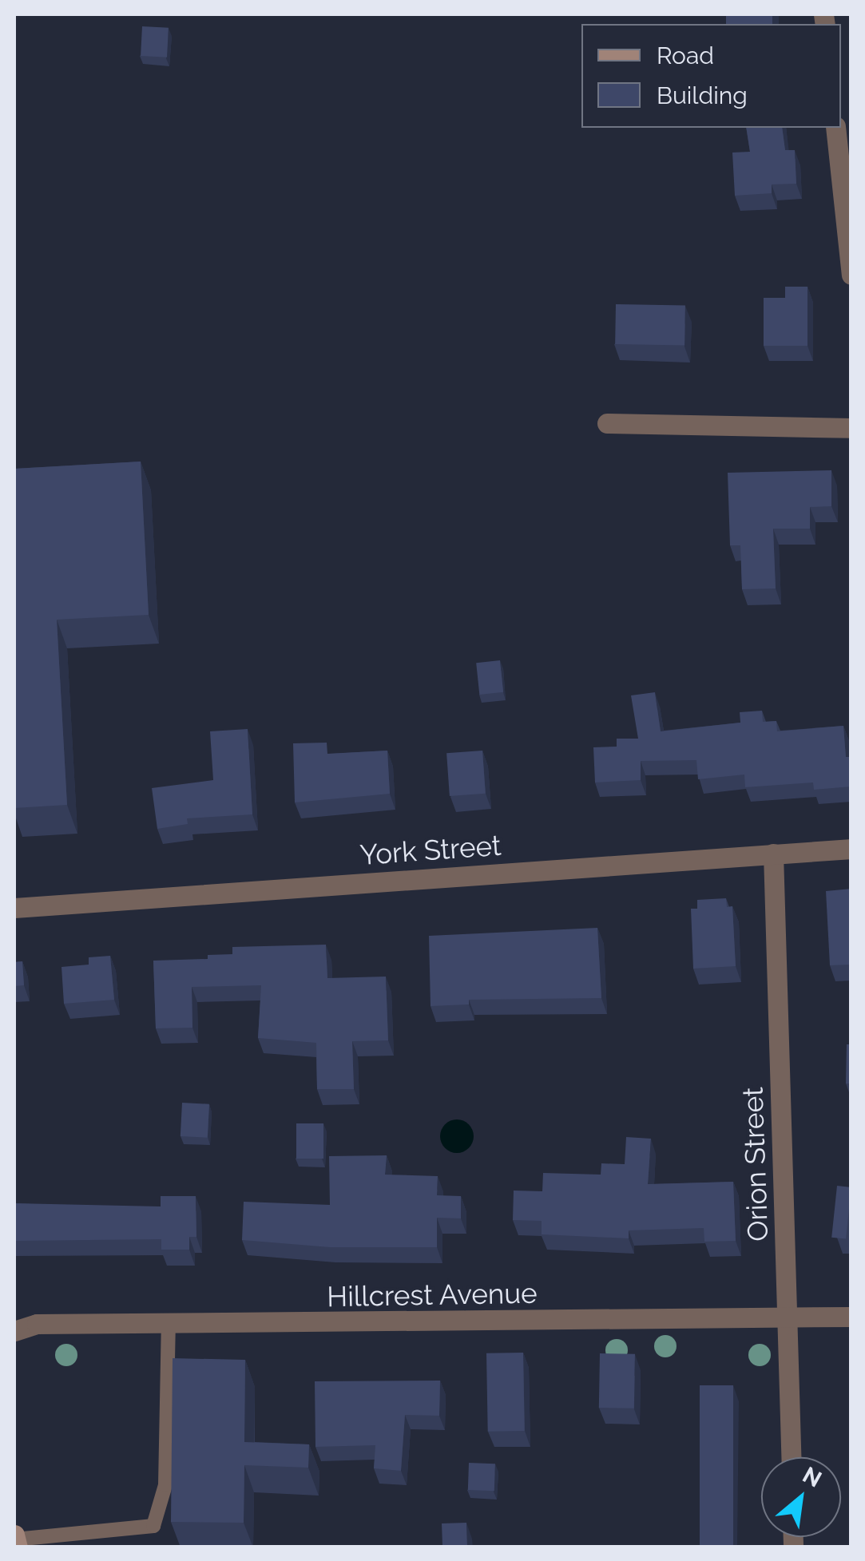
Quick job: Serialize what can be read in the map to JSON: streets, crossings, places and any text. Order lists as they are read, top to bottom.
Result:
{
  "streets": {
    "street": ["York Street", "Orion Street", "Hillcrest Avenue"]
  },
  "crossings": [
    ["York Street", "Orion Street"],
    ["Orion Street", "Hillcrest Avenue"]
  ],
  "legend": ["Road", "Building"],
  "north": "top right"
}
